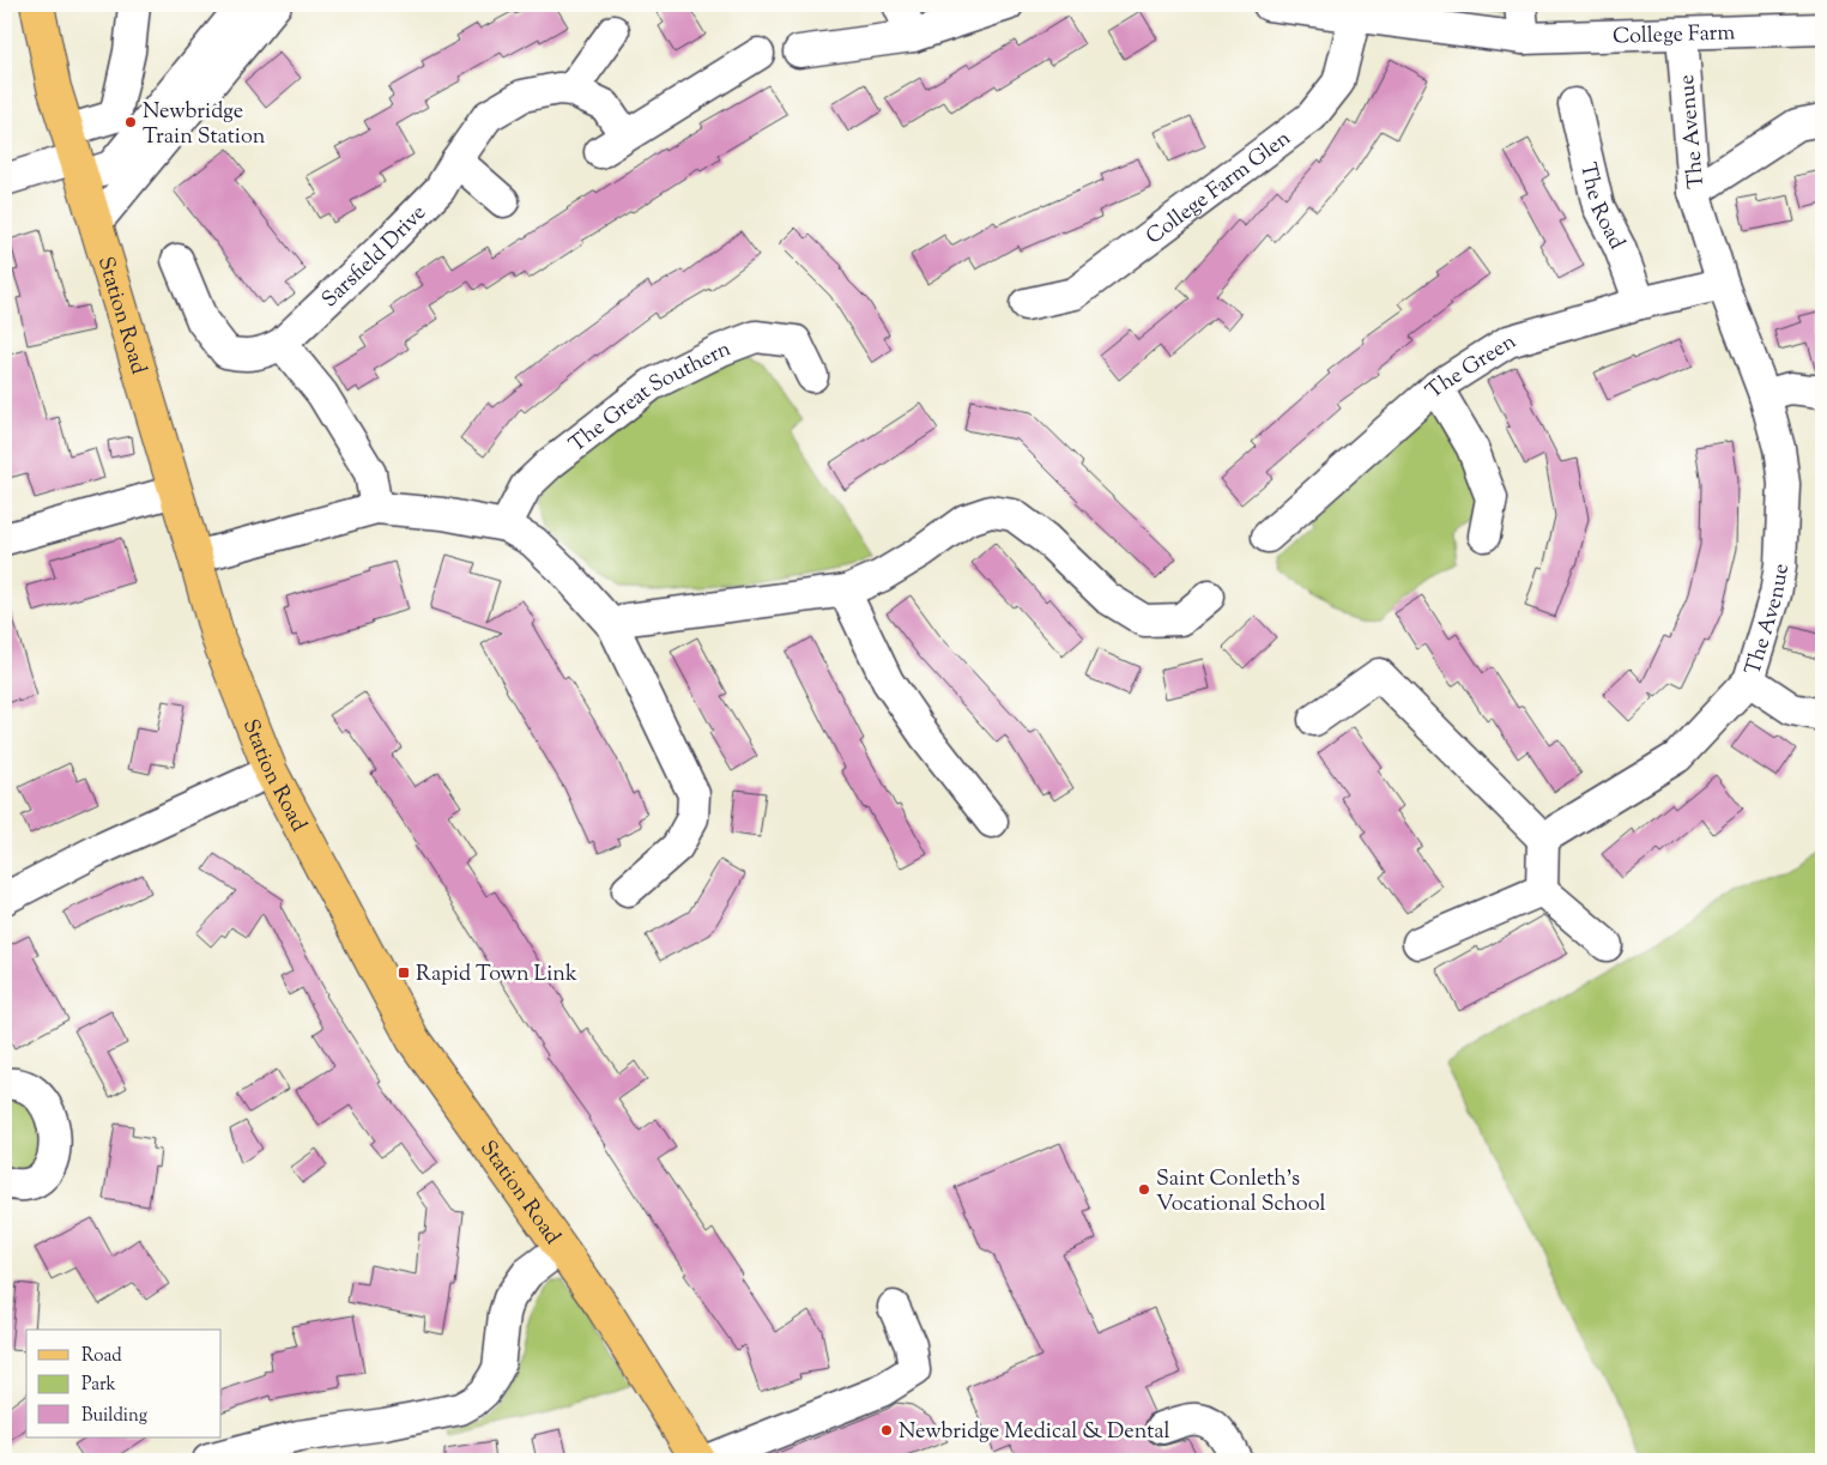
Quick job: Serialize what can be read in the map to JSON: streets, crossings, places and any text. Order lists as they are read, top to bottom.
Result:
{
  "streets": {
    "main road": ["Station Road"],
    "street": [
      "College Farm",
      "The Avenue",
      "College Farm Glen",
      "The Road",
      "Sarsfield Drive",
      "The Green",
      "The Great Southern"
    ]
  },
  "crossings": [
    ["College Farm", "The Avenue"],
    ["College Farm", "College Farm Glen"],
    ["The Avenue", "The Green"],
    ["The Road", "The Green"]
  ],
  "places": {
    "other": ["Newbridge Train Station", "Saint Conleth's Vocational School", "Newbridge Medical & Dental"],
    "transit": ["Rapid Town Link"]
  },
  "legend": ["Road", "Park", "Building"]
}
